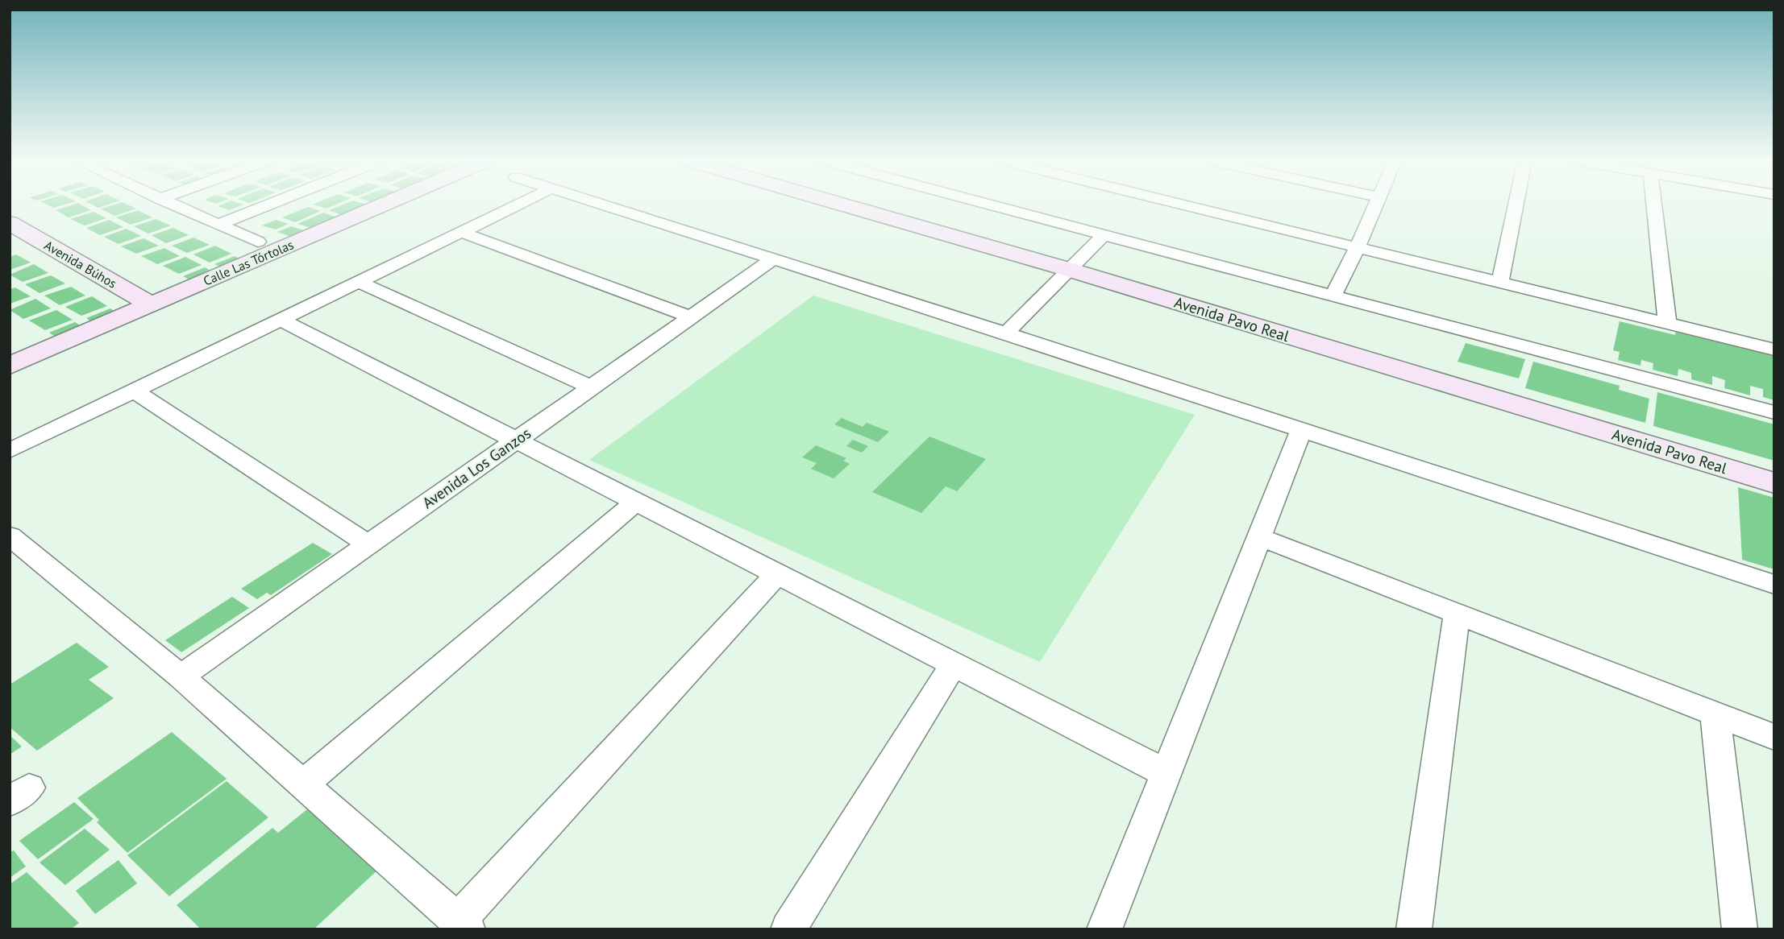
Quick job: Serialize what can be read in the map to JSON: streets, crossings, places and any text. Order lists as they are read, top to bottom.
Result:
{
  "streets": {
    "street": [
      "Calle Las Tórtolas",
      "Avenida Búhos",
      "Avenida Pavo Real",
      "Avenida Los Ganzos"
    ]
  },
  "crossings": [
    ["Calle Las Tórtolas", "Avenida Búhos"]
  ]
}
